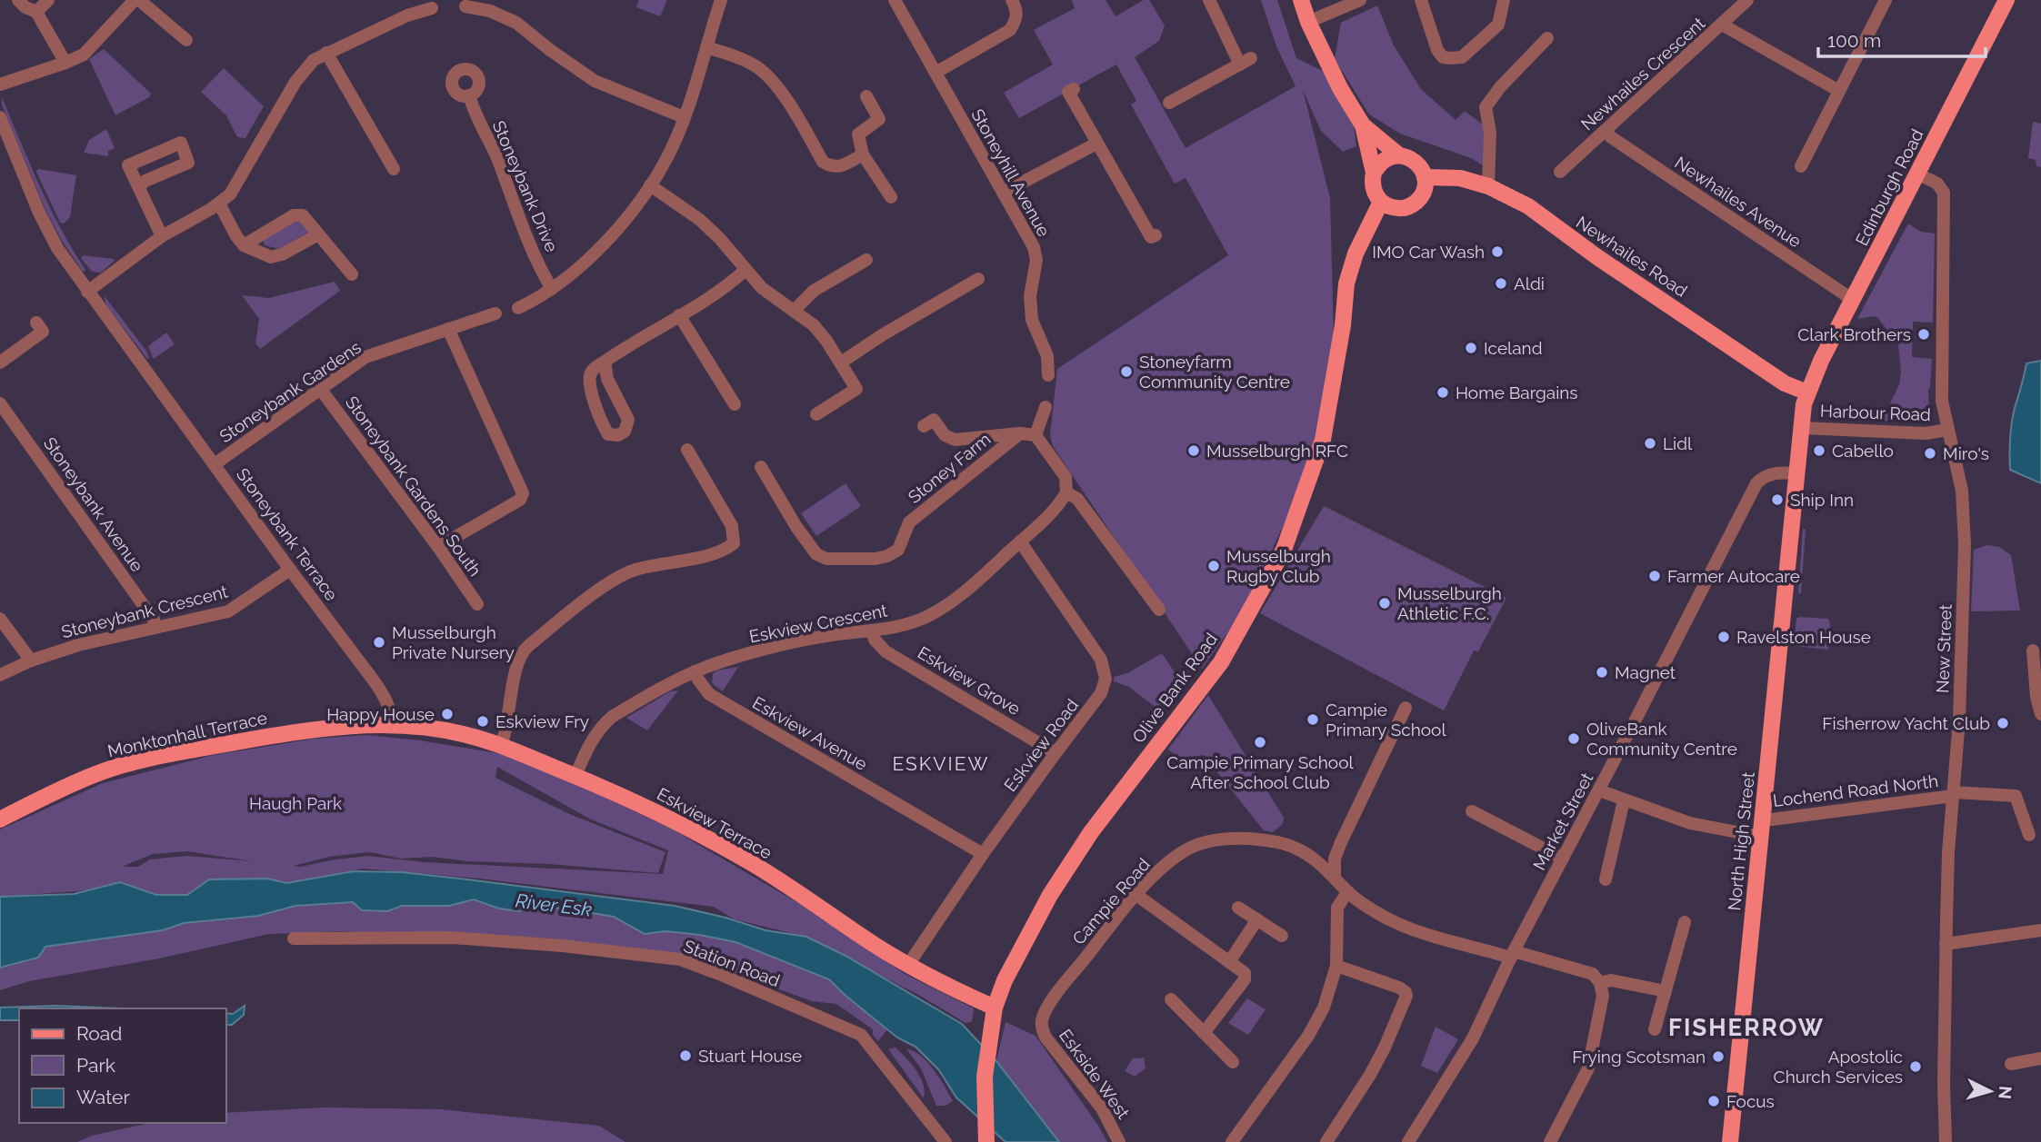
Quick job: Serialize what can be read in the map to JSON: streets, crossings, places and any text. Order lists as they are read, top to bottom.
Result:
{
  "streets": {
    "main road": [
      "Edinburgh Road",
      "Newhailes Road",
      "Olive Bank Road",
      "Monktonhall Terrace",
      "Eskview Terrace",
      "North High Street"
    ],
    "street": [
      "Newhailes Crescent",
      "Stoneyhill Avenue",
      "Stoneybank Drive",
      "Newhailes Avenue",
      "Stoneybank Gardens",
      "Harbour Road",
      "Stoney Farm",
      "Stoneybank Gardens South",
      "Stoneybank Avenue",
      "Stoneybank Terrace",
      "Stoneybank Crescent",
      "Eskview Crescent",
      "New Street",
      "Eskview Grove",
      "Eskview Avenue",
      "Eskview Road",
      "Lochend Road North",
      "Market Street",
      "Campie Road",
      "Station Road",
      "Eskside West"
    ]
  },
  "crossings": [
    ["Newhailes Crescent", "Newhailes Avenue"],
    ["Edinburgh Road", "Newhailes Avenue"],
    ["Edinburgh Road", "Newhailes Road"],
    ["Edinburgh Road", "New Street"],
    ["Edinburgh Road", "North High Street"],
    ["Newhailes Road", "Olive Bank Road"],
    ["Newhailes Road", "North High Street"],
    ["Stoneybank Gardens", "Stoneybank Gardens South"],
    ["Stoneybank Gardens", "Stoneybank Terrace"],
    ["Harbour Road", "New Street"],
    ["Harbour Road", "North High Street"],
    ["Stoneybank Avenue", "Stoneybank Crescent"],
    ["Stoneybank Terrace", "Stoneybank Crescent"],
    ["Stoneybank Terrace", "Monktonhall Terrace"],
    ["Stoneybank Terrace", "Eskview Terrace"],
    ["Eskview Crescent", "Eskview Grove"],
    ["Eskview Crescent", "Eskview Avenue"],
    ["Eskview Crescent", "Eskview Road"],
    ["Eskview Crescent", "Eskview Terrace"],
    ["New Street", "Lochend Road North"],
    ["Eskview Grove", "Eskview Road"],
    ["Olive Bank Road", "Eskview Terrace"],
    ["Eskview Avenue", "Eskview Road"],
    ["Monktonhall Terrace", "Eskview Terrace"],
    ["Eskview Road", "Eskview Terrace"],
    ["Lochend Road North", "North High Street"],
    ["Market Street", "North High Street"],
    ["Market Street", "Campie Road"],
    ["Campie Road", "Eskside West"]
  ],
  "districts": ["ESKVIEW", "FISHERROW"],
  "water": ["River Esk"],
  "parks": ["Haugh Park"],
  "places": [
    "IMO Car Wash",
    "Aldi",
    "Clark Brothers",
    "Iceland",
    "Stoneyfarm Community Centre",
    "Home Bargains",
    "Lidl",
    "Musselburgh RFC",
    "Cabello",
    "Miro's",
    "Ship Inn",
    "Musselburgh Rugby Club",
    "Farmer Autocare",
    "Musselburgh Athletic F.C.",
    "Ravelston House",
    "Musselburgh Private Nursery",
    "Magnet",
    "Happy House",
    "Campie Primary School",
    "Eskview Fry",
    "Fisherrow Yacht Club",
    "OliveBank Community Centre",
    "Campie Primary School After School Club",
    "Stuart House",
    "Frying Scotsman",
    "Apostolic Church Services",
    "Focus"
  ],
  "legend": ["Road", "Park", "Water"],
  "scale_bar": "100 m",
  "north": "right"
}
